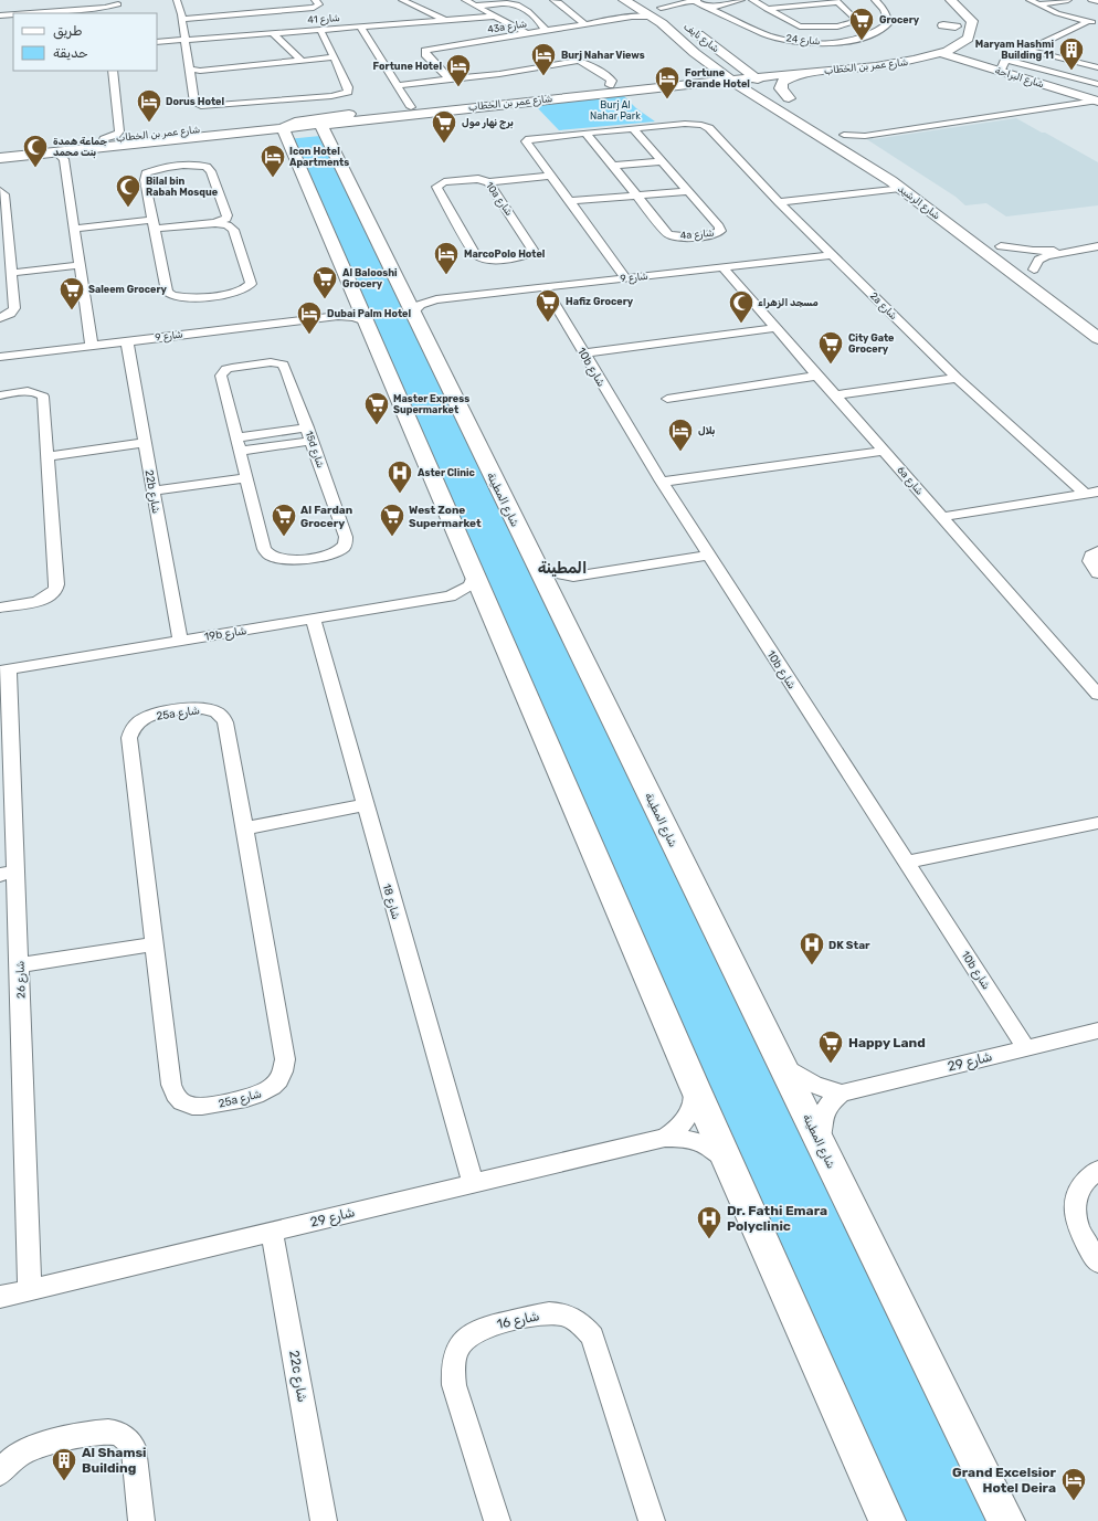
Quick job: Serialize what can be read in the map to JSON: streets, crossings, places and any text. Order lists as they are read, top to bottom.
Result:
{
  "streets": {
    "main road": [
      "شارع نايف",
      "شارع عمر بن الخطاب",
      "شارع البراحة",
      "شارع الرشيد",
      "شارع المطينة"
    ],
    "street": [
      "شارع 41",
      "43a شارع",
      "شارع 24",
      "10a شارع",
      "4a شارع",
      "شارع 9",
      "2a شارع",
      "10b شارع",
      "15d شارع",
      "6a شارع",
      "22b شارع",
      "19b شارع",
      "25a شارع",
      "شارع 18",
      "شارع 26",
      "شارع 29",
      "شارع 16",
      "22c شارع"
    ]
  },
  "crossings": [
    ["43a شارع", "شارع نايف"],
    ["43a شارع", "شارع 24"],
    ["شارع نايف", "شارع عمر بن الخطاب"],
    ["شارع نايف", "شارع الرشيد"],
    ["شارع عمر بن الخطاب", "شارع البراحة"],
    ["شارع عمر بن الخطاب", "شارع الرشيد"],
    ["شارع عمر بن الخطاب", "شارع المطينة"],
    ["4a شارع", "2a شارع"],
    ["شارع 9", "2a شارع"],
    ["شارع 9", "10b شارع"],
    ["شارع 9", "6a شارع"],
    ["شارع 9", "22b شارع"],
    ["شارع 9", "شارع المطينة"],
    ["10b شارع", "شارع 29"],
    ["22b شارع", "19b شارع"],
    ["شارع المطينة", "شارع 29"],
    ["19b شارع", "شارع 18"],
    ["19b شارع", "شارع 26"],
    ["شارع 18", "شارع 29"],
    ["شارع 26", "شارع 29"],
    ["شارع 29", "22c شارع"]
  ],
  "districts": ["المطينة"],
  "parks": ["Burj Al Nahar Park"],
  "places": {
    "supermarket": [
      "Grocery",
      "برج نهار مول",
      "Al Balooshi Grocery",
      "Saleem Grocery",
      "Hafiz Grocery",
      "City Gate Grocery",
      "Master Express Supermarket",
      "Al Fardan Grocery",
      "West Zone Supermarket",
      "Happy Land"
    ],
    "building": ["Maryam Hashmi Building 11", "Al Shamsi Building"],
    "hotel": [
      "Burj Nahar Views",
      "Fortune Hotel",
      "Fortune Grande Hotel",
      "Dorus Hotel",
      "Icon Hotel Apartments",
      "MarcoPolo Hotel",
      "Dubai Palm Hotel",
      "بلال",
      "Grand Excelsior Hotel Deira"
    ],
    "mosque": ["جماعة همدة بنت محمد", "Bilal bin Rabah Mosque", "مسجد الزهراء"],
    "hospital": ["Aster Clinic", "DK Star", "Dr. Fathi Emara Polyclinic"]
  },
  "legend": ["طريق", "حديقة"]
}
